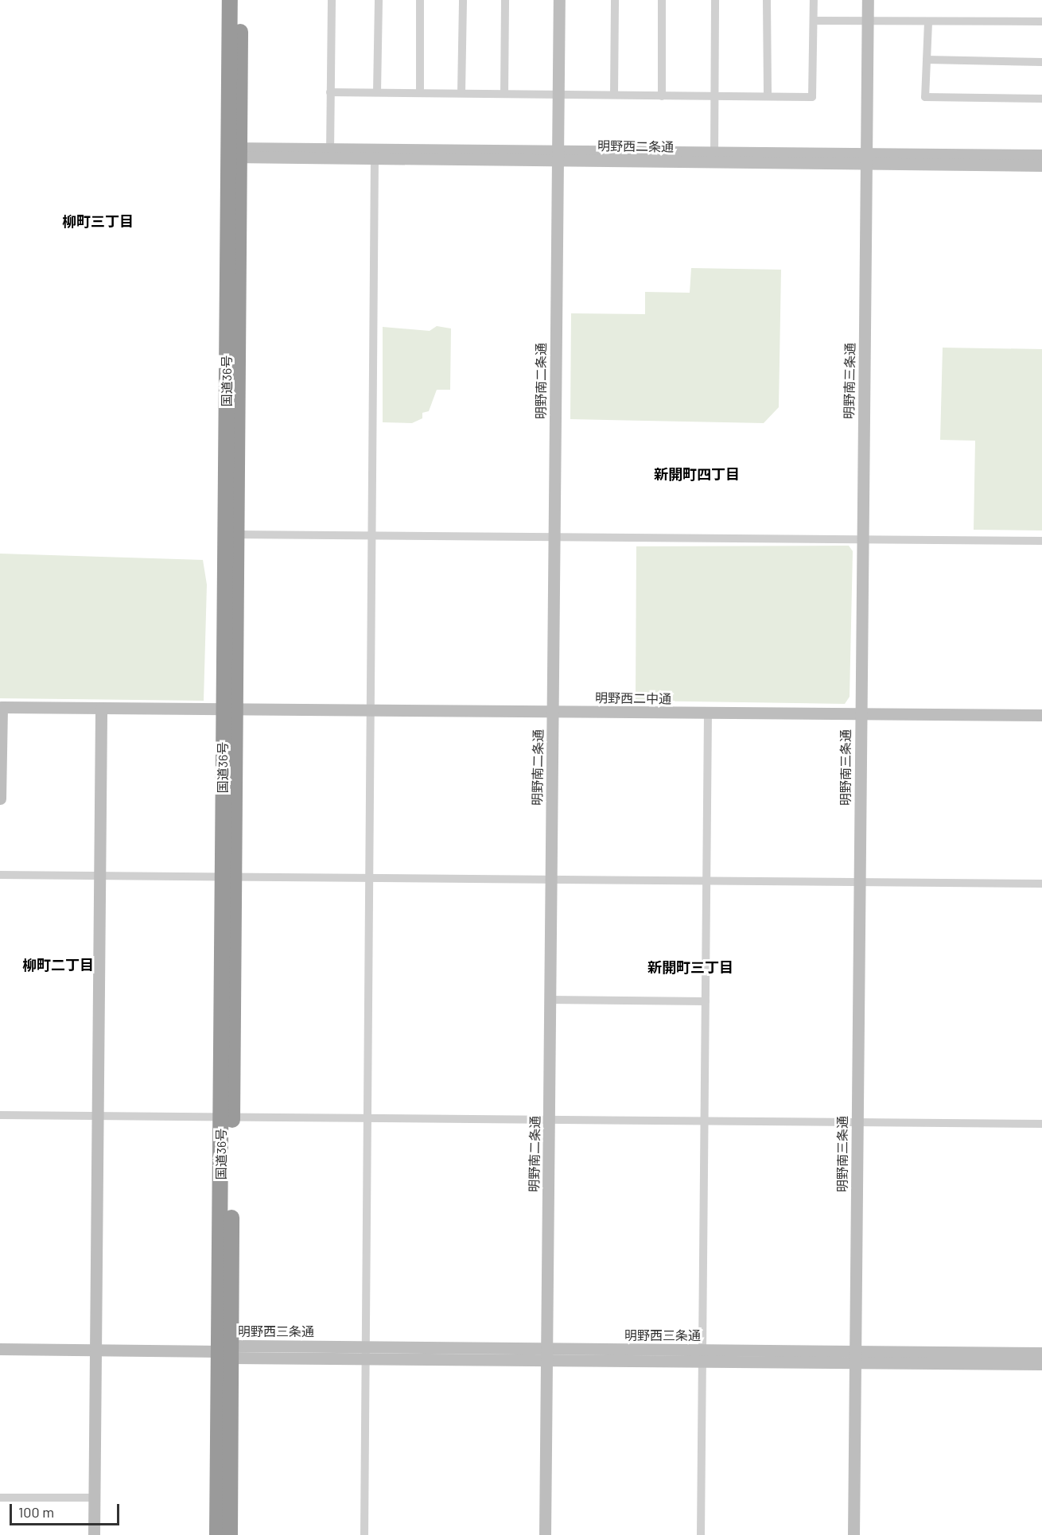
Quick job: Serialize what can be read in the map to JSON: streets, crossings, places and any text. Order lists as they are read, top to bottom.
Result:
{
  "streets": {
    "highway": ["国道36号"],
    "street": [
      "明野西二条通",
      "明野南二条通",
      "明野南三条通",
      "明野西二中通",
      "明野西三条通"
    ]
  },
  "crossings": [
    ["明野西二条通", "国道36号"],
    ["明野西二条通", "明野南二条通"],
    ["明野西二条通", "明野南三条通"],
    ["国道36号", "明野西二中通"],
    ["国道36号", "明野西三条通"],
    ["明野南二条通", "明野西二中通"],
    ["明野南二条通", "明野西三条通"],
    ["明野南三条通", "明野西二中通"],
    ["明野南三条通", "明野西三条通"]
  ],
  "districts": [
    "柳町三丁目",
    "新開町四丁目",
    "柳町二丁目",
    "新開町三丁目"
  ],
  "scale_bar": "100 m"
}
